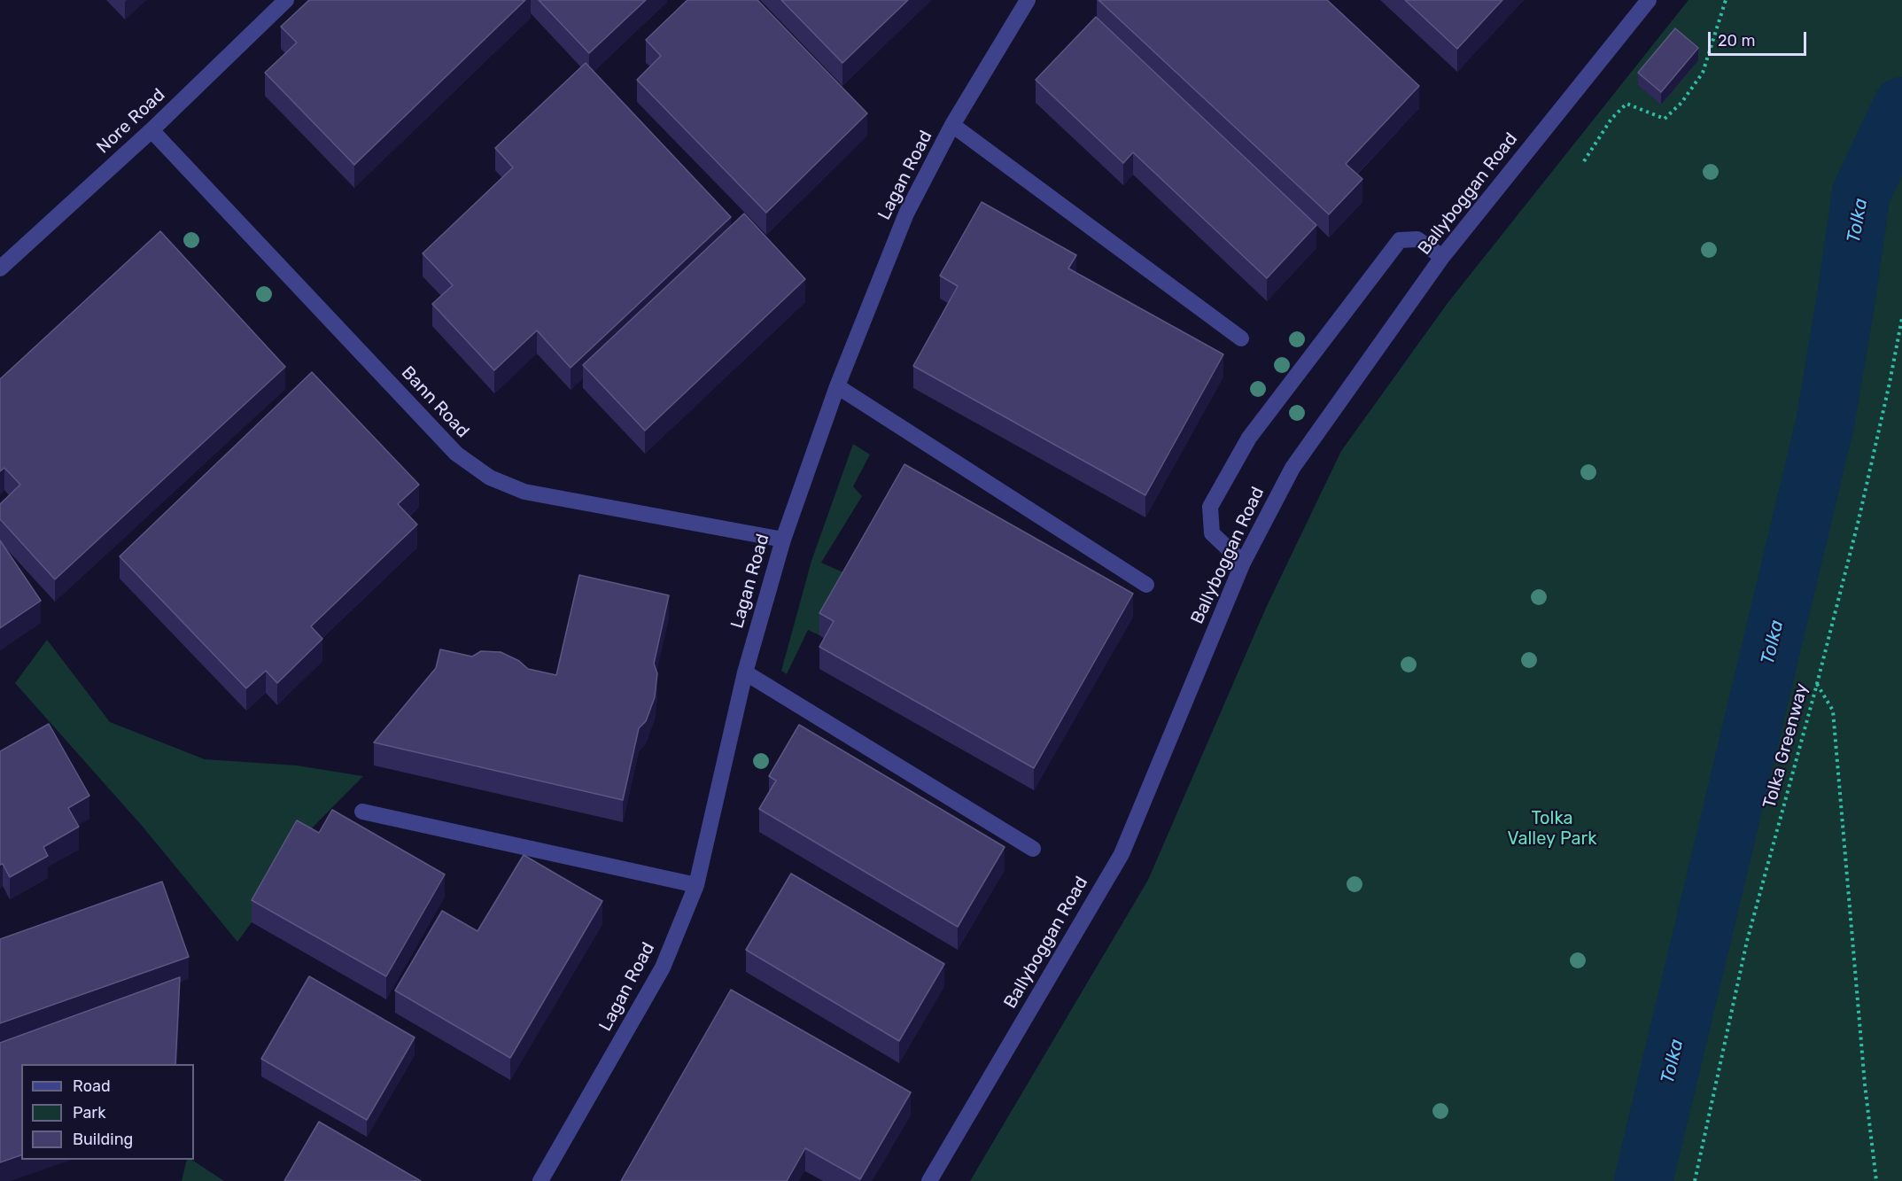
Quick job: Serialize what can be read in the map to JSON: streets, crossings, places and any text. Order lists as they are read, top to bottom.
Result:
{
  "streets": {
    "street": [
      "Nore Road",
      "Lagan Road",
      "Ballyboggan Road",
      "Bann Road"
    ],
    "path": ["Tolka Greenway"]
  },
  "crossings": [
    ["Nore Road", "Bann Road"],
    ["Lagan Road", "Bann Road"]
  ],
  "water": ["Tolka"],
  "parks": ["Tolka Valley Park"],
  "legend": ["Road", "Park", "Building"],
  "scale_bar": "20 m"
}
